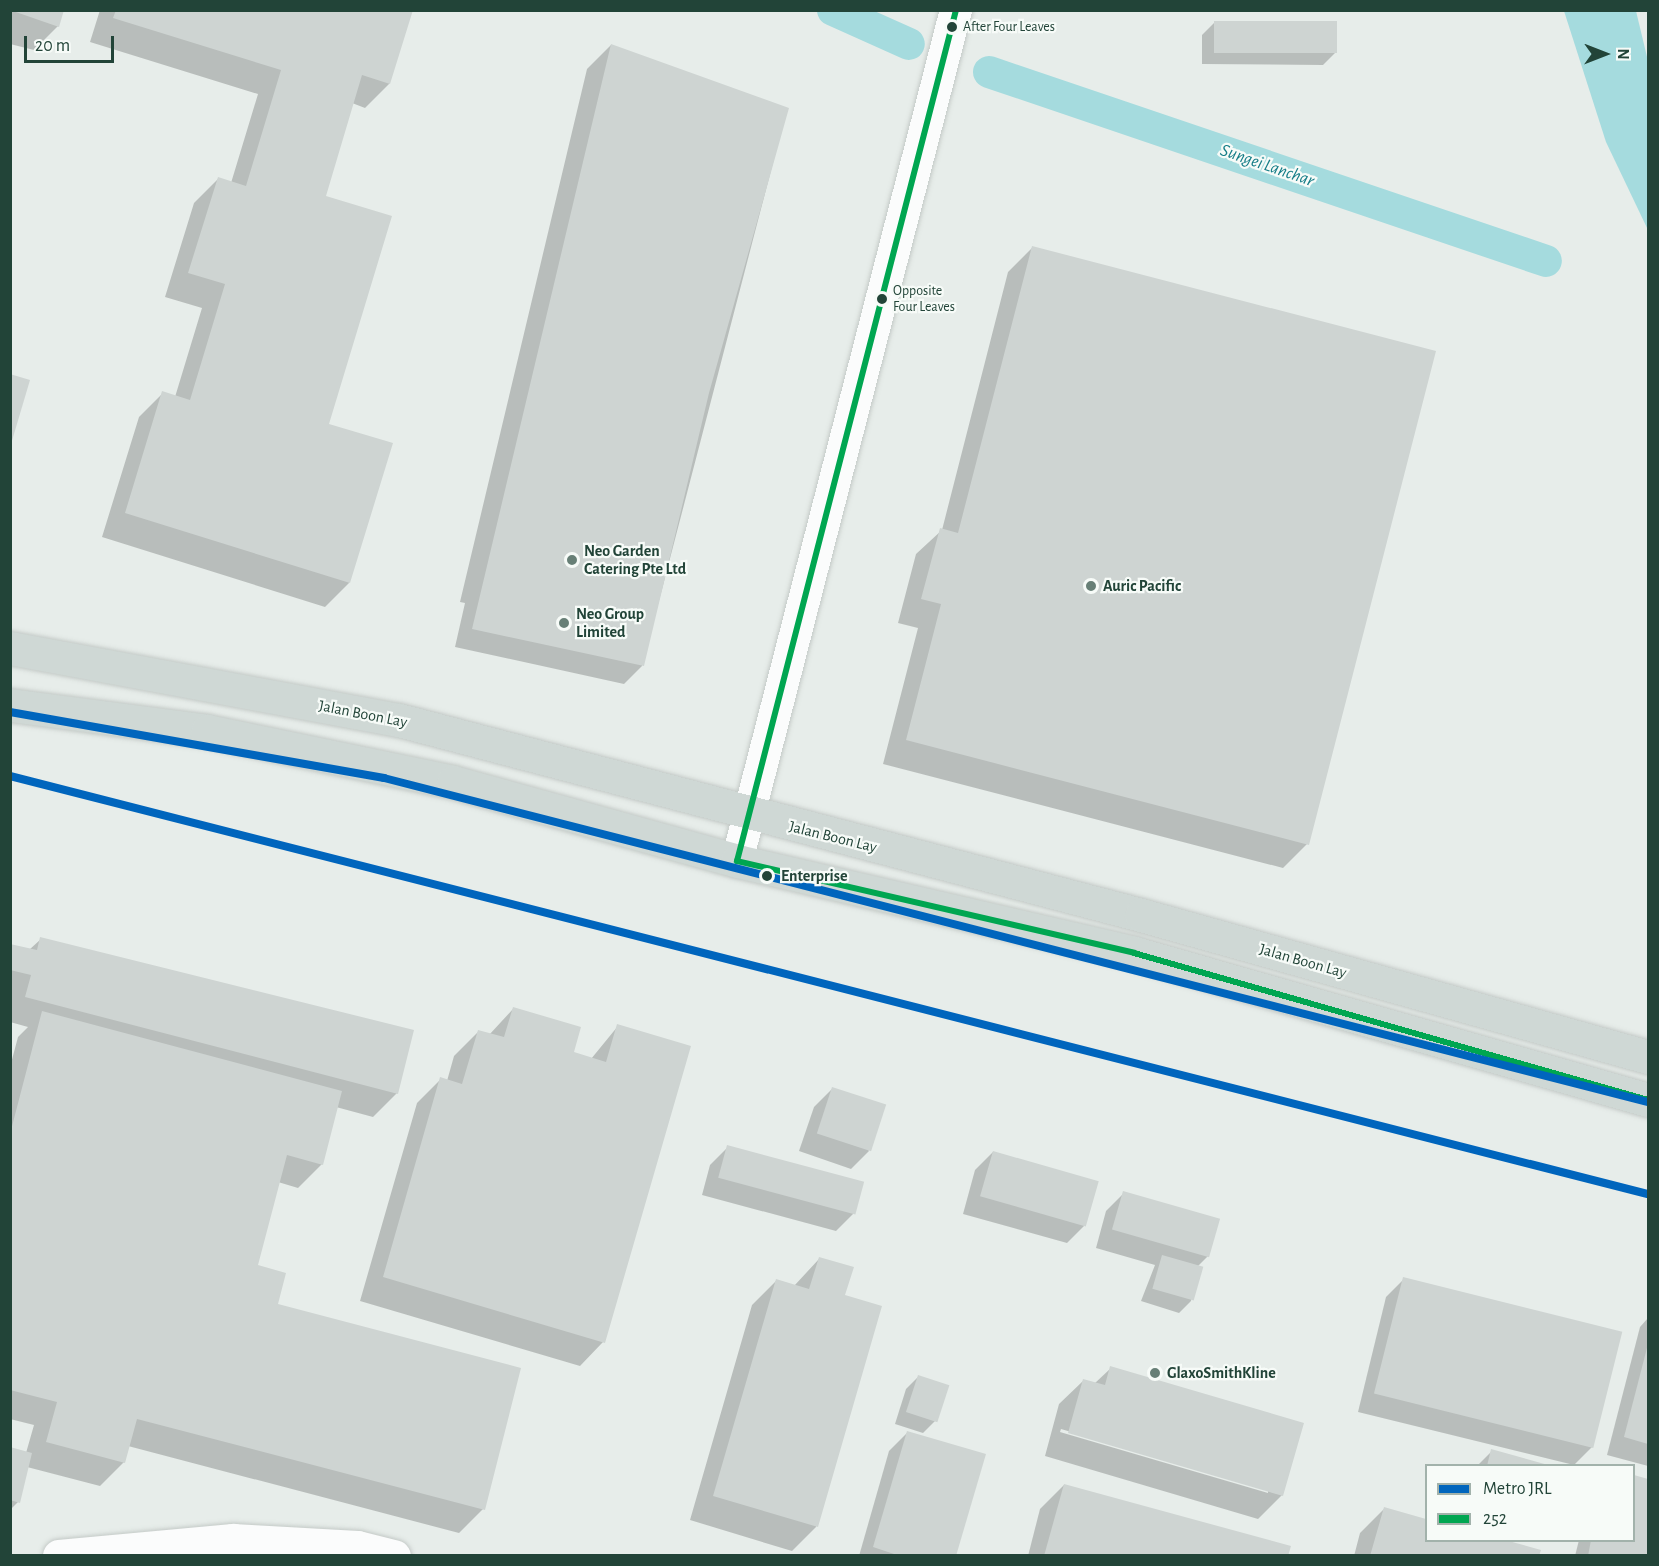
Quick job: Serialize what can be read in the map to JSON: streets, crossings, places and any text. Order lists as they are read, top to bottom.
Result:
{
  "streets": {
    "main road": ["Jalan Boon Lay"]
  },
  "water": ["Sungei Lanchar"],
  "places": [
    "After Four Leaves",
    "Opposite Four Leaves",
    "Neo Garden Catering Pte Ltd",
    "Auric Pacific",
    "Neo Group Limited",
    "Enterprise",
    "GlaxoSmithKline"
  ],
  "lines": ["transit line 252", "metro line JRL"],
  "legend": ["Metro JRL", "252"],
  "scale_bar": "20 m",
  "north": "right"
}
